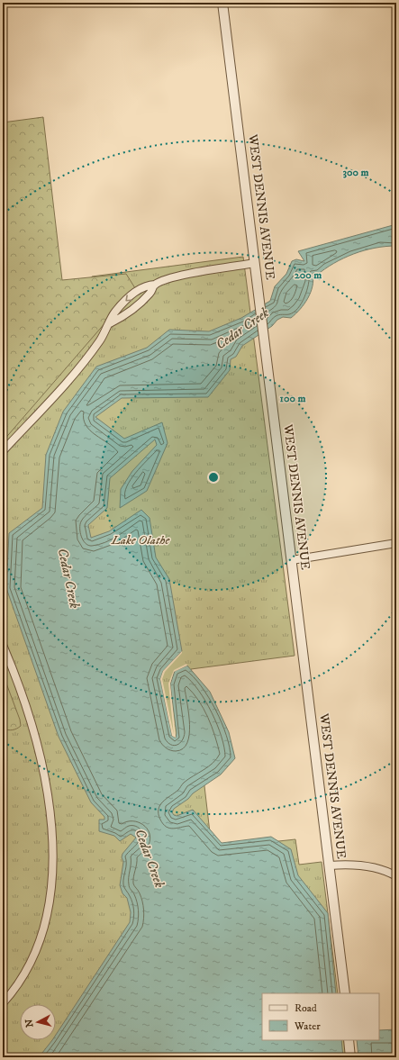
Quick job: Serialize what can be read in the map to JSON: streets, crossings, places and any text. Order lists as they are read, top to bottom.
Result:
{
  "streets": {
    "street": ["WEST DENNIS AVENUE"]
  },
  "water": ["Cedar Creek"],
  "parks": ["Lake Olathe"],
  "legend": ["Road", "Water"],
  "north": "left",
  "rings": ["300 m", "200 m", "100 m"]
}
